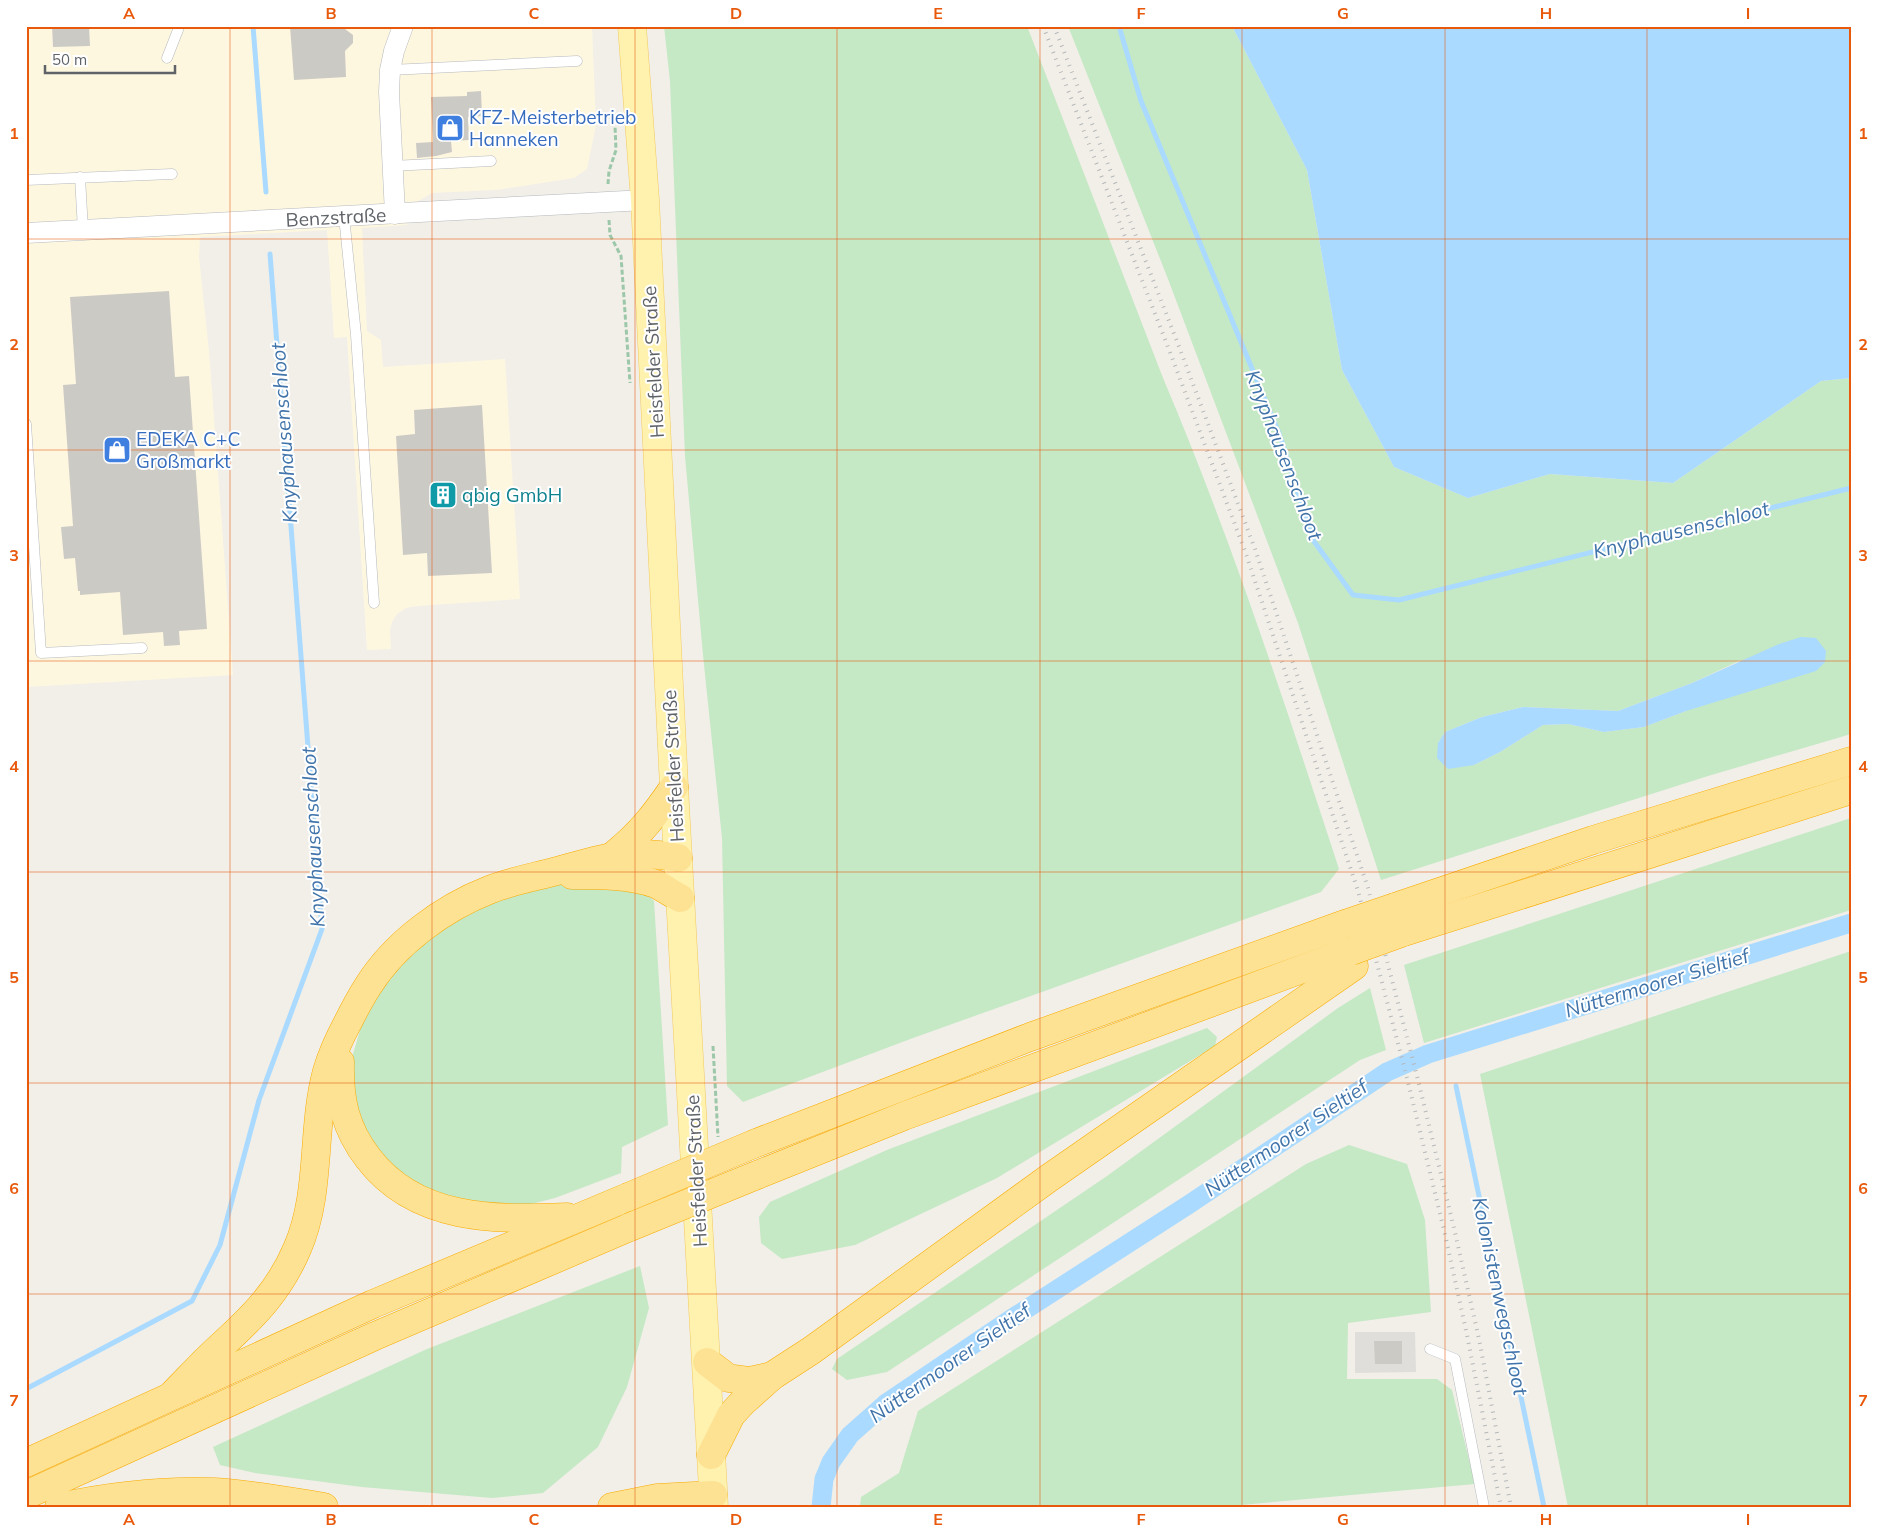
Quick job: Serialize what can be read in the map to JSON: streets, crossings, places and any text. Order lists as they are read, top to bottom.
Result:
{
  "streets": {
    "main road": ["Heisfelder Straße"],
    "street": ["Benzstraße"]
  },
  "crossings": [
    ["Benzstraße", "Heisfelder Straße"]
  ],
  "water": ["Knyphausenschloot", "Nüttermoorer Sieltief", "Kolonistenwegschloot"],
  "places": {
    "shop": ["KFZ-Meisterbetrieb Hanneken", "EDEKA C+C Großmarkt"],
    "building": ["qbig GmbH"]
  },
  "scale_bar": "50 m",
  "grid": {
    "columns": [
      "A",
      "B",
      "C",
      "D",
      "E",
      "F",
      "G",
      "H",
      "I"
    ],
    "rows": [
      "1",
      "2",
      "3",
      "4",
      "5",
      "6",
      "7"
    ]
  }
}
